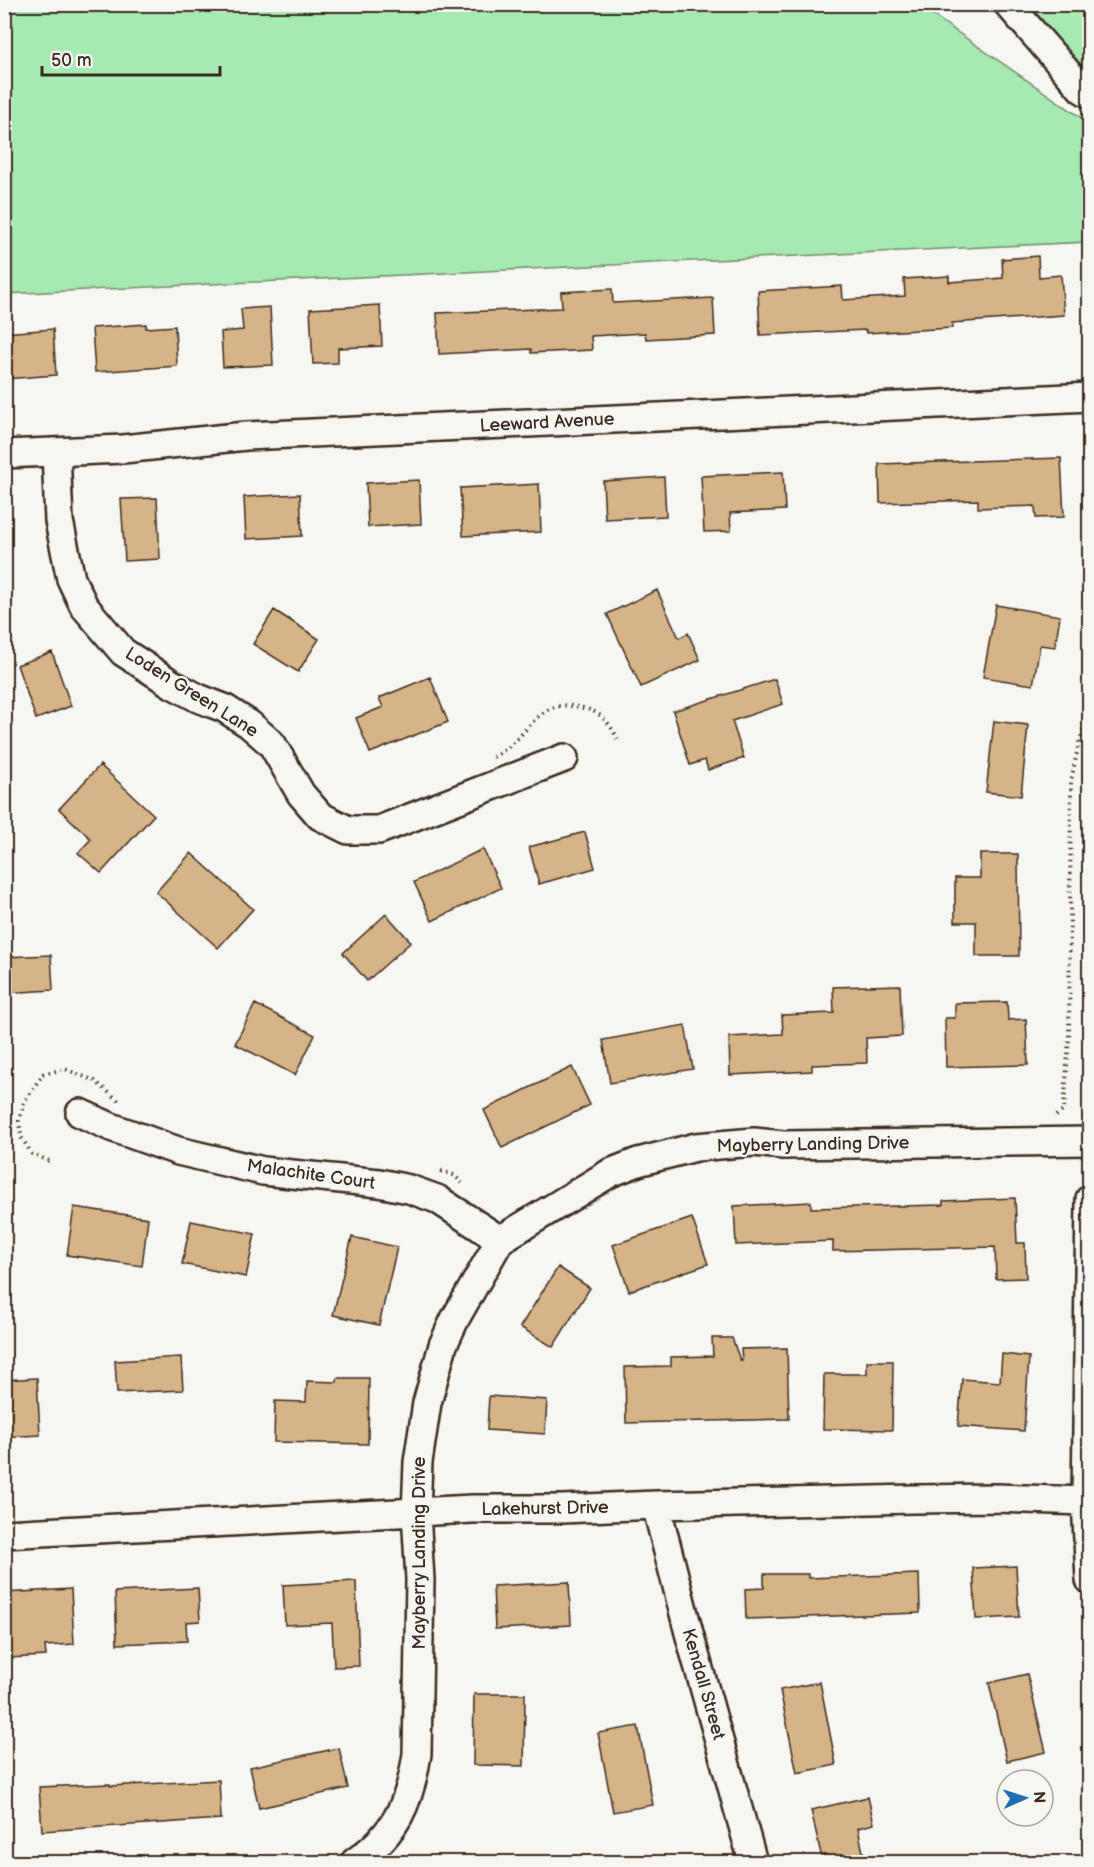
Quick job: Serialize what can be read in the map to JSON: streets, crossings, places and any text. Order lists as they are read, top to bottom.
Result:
{
  "streets": {
    "street": [
      "Leeward Avenue",
      "Loden Green Lane",
      "Mayberry Landing Drive",
      "Malachite Court",
      "Lakehurst Drive",
      "Kendall Street"
    ]
  },
  "crossings": [
    ["Leeward Avenue", "Loden Green Lane"],
    ["Mayberry Landing Drive", "Malachite Court"],
    ["Mayberry Landing Drive", "Lakehurst Drive"],
    ["Lakehurst Drive", "Kendall Street"]
  ],
  "scale_bar": "50 m",
  "north": "right"
}
